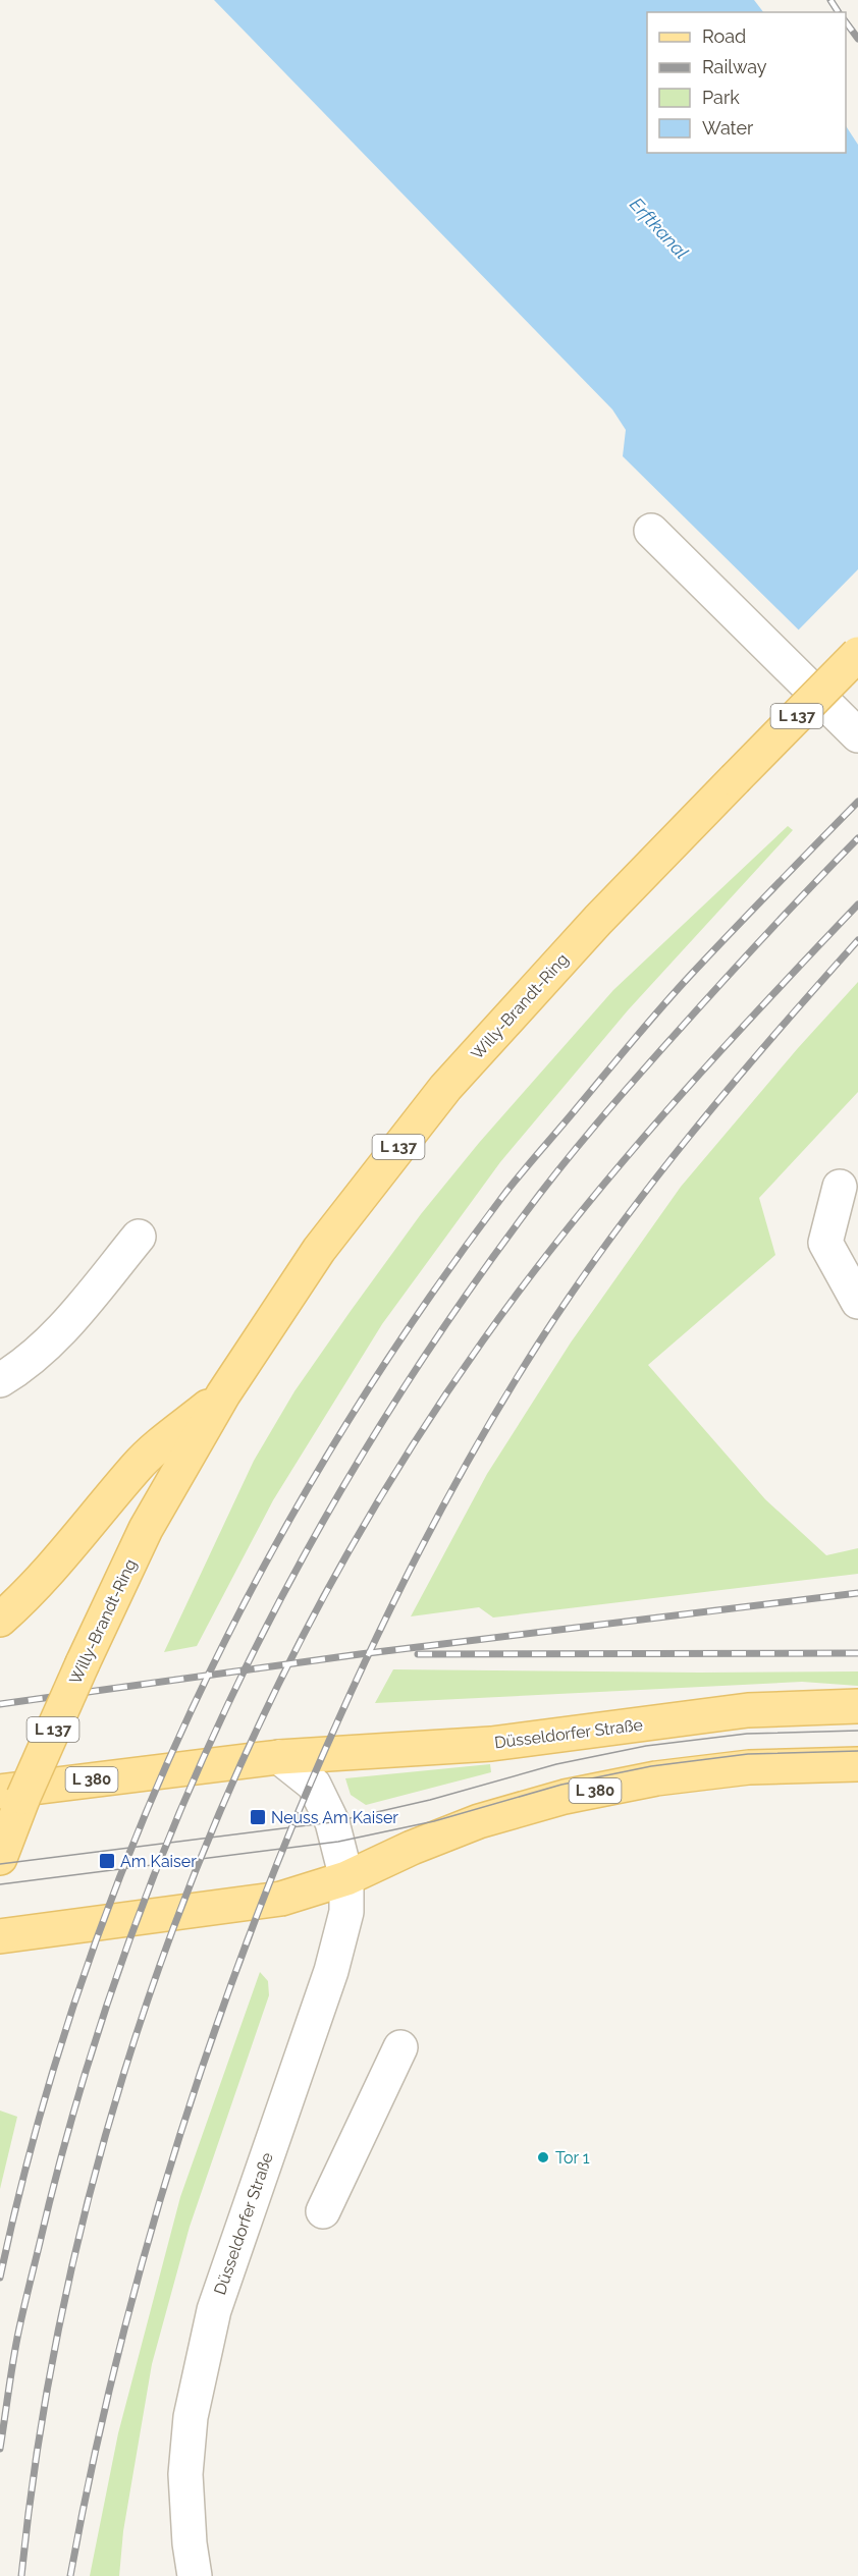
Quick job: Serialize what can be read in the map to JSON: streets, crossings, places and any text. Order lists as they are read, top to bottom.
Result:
{
  "streets": {
    "main road": [
      "L 137",
      "Willy-Brandt-Ring",
      "Düsseldorfer Straße",
      "L 380"
    ]
  },
  "crossings": [
    ["Düsseldorfer Straße", "L 380"]
  ],
  "water": ["Erftkanal"],
  "places": {
    "transit": ["Neuss Am Kaiser", "Am Kaiser"],
    "other": ["Tor 1"]
  },
  "legend": [
    "Road",
    "Railway",
    "Park",
    "Water"
  ]
}
